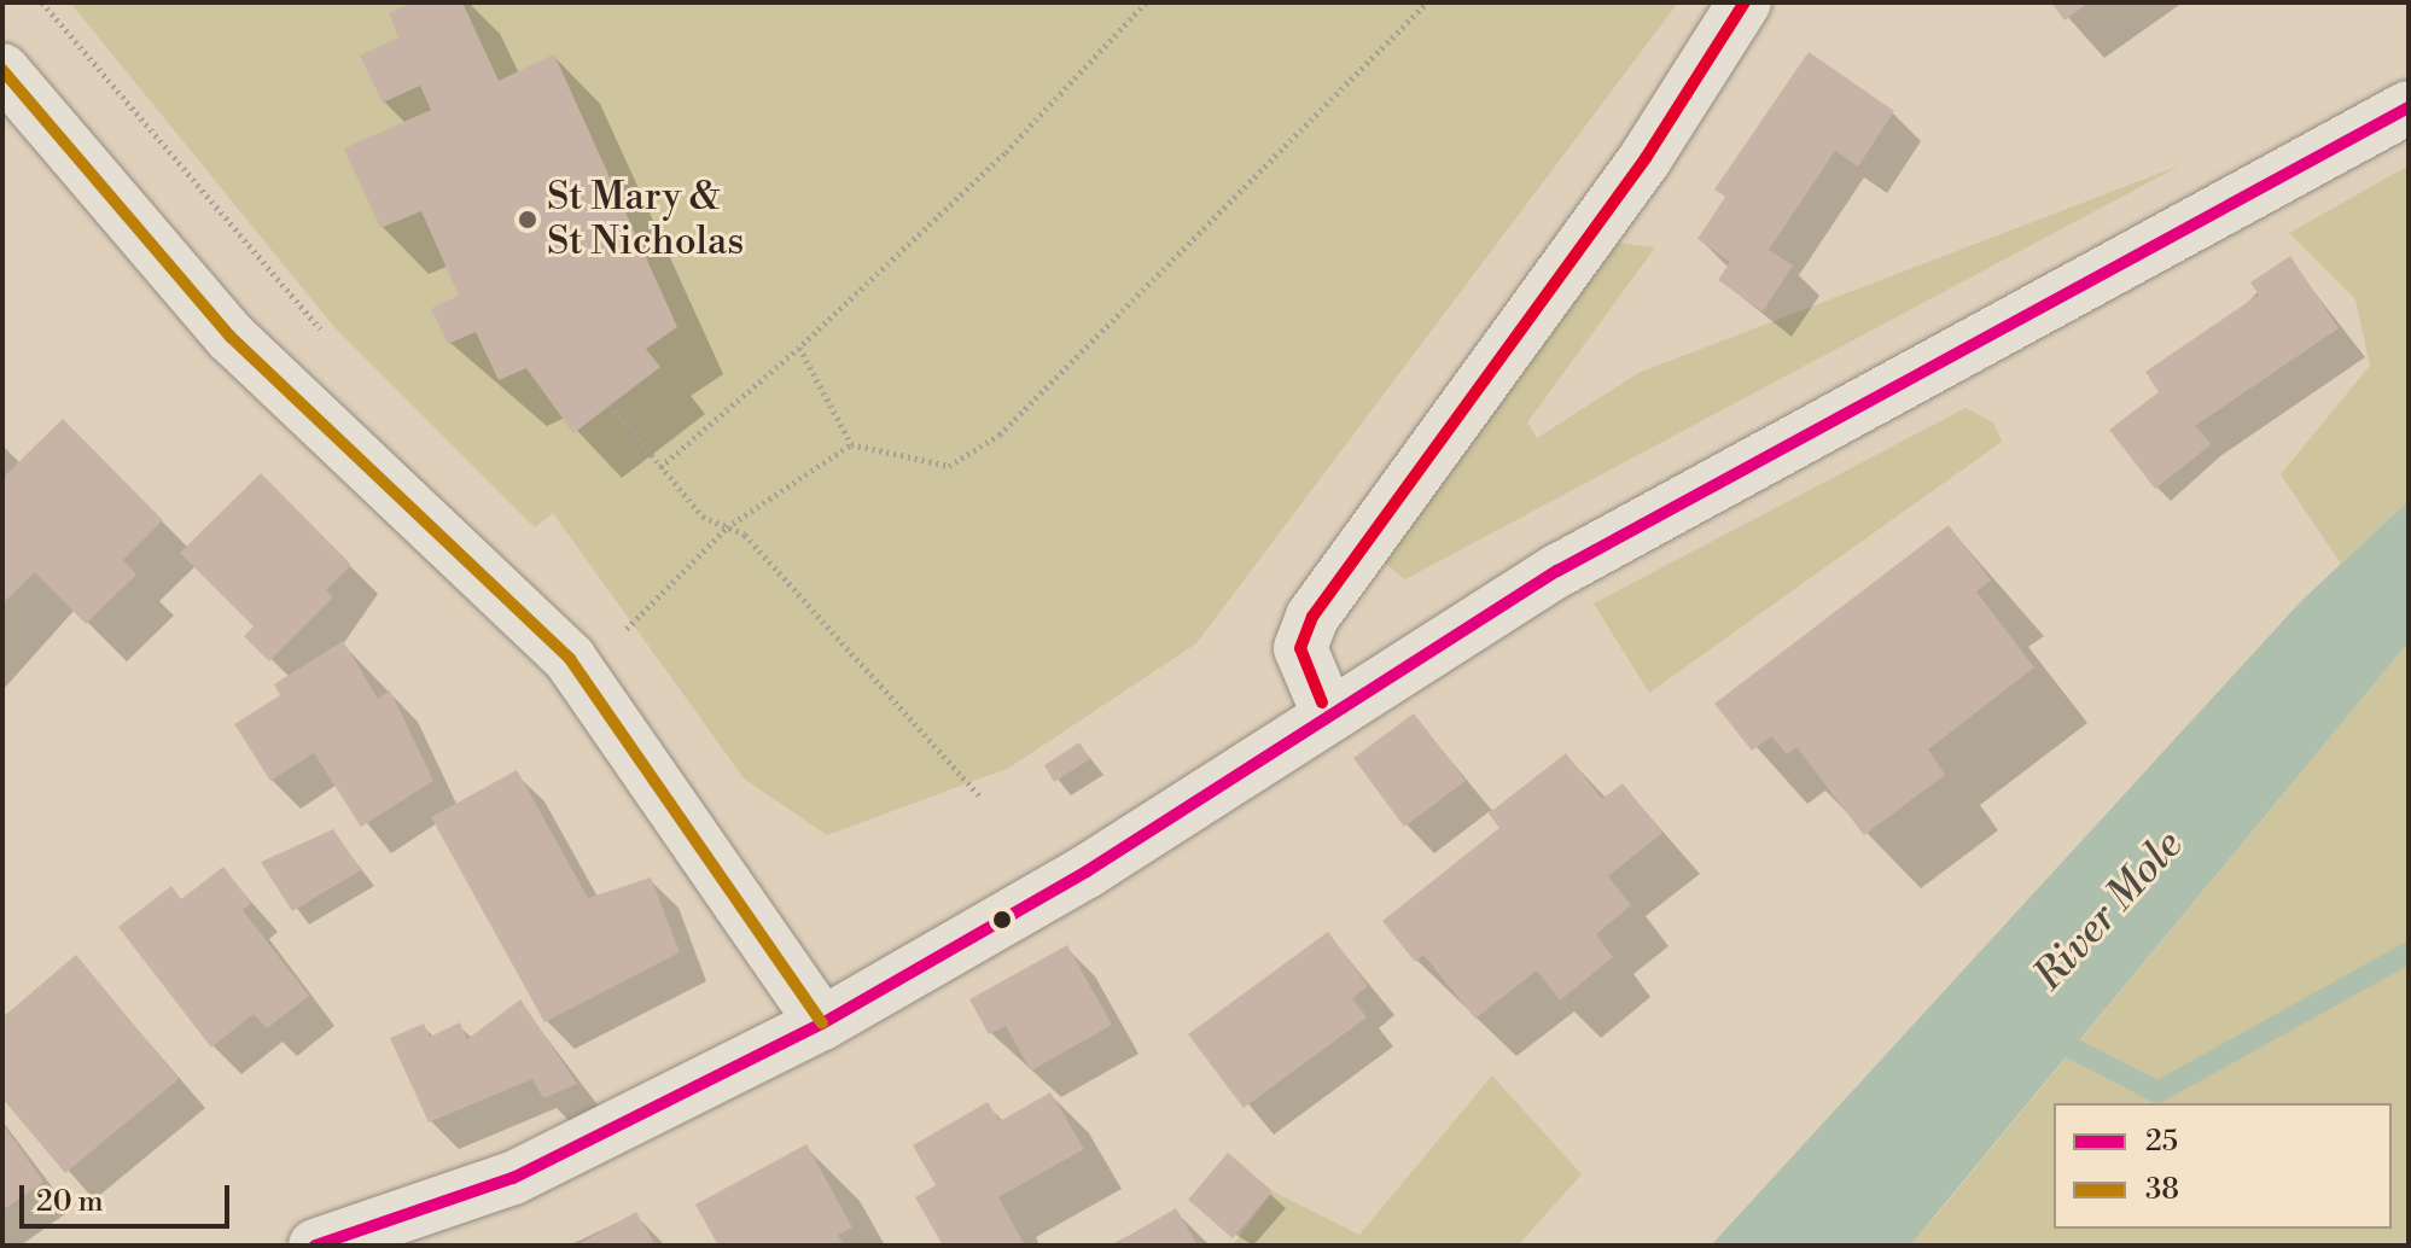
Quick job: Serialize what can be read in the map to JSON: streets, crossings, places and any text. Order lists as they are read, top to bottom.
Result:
{
  "water": ["River Mole"],
  "places": ["St Mary & St Nicholas"],
  "lines": ["transit line 38", "transit line 25"],
  "legend": ["25", "38"],
  "scale_bar": "20 m"
}
